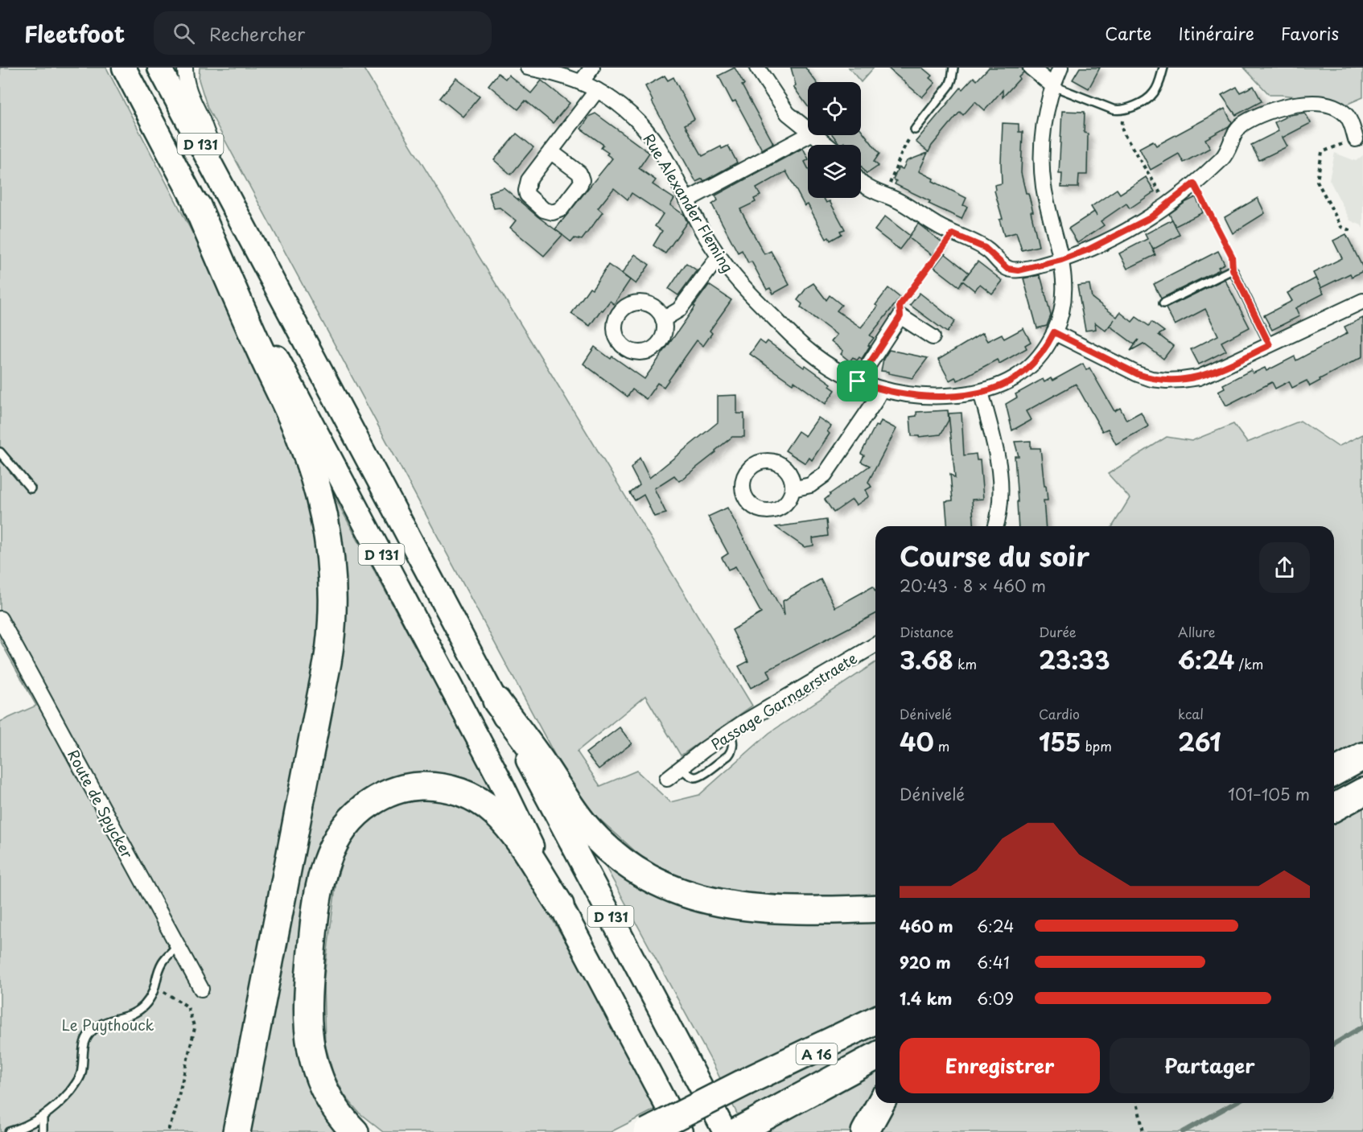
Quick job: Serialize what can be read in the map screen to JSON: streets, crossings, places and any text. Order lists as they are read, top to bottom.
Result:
{
  "streets": {
    "highway": ["A 16"],
    "main road": ["D 131"],
    "street": ["Rue Alexander Fleming", "Passage Garnaerstraete", "Route de Spycker"]
  },
  "parks": ["Le Puythouck"],
  "page": {
    "header": "Fleetfoot",
    "search": "Rechercher",
    "nav": ["Carte", "Itinéraire", "Favoris"],
    "heading": ["Course du soir", "20:43 · 8 × 460 m"],
    "stats": [
      ["Distance", "3.68 km"],
      ["Durée", "23:33"],
      ["Allure", "6:24 /km"],
      ["Dénivelé", "40 m"],
      ["Cardio", "155 bpm"],
      ["kcal", "261"]
    ],
    "chart": ["Dénivelé", "101–105 m"],
    "list": [
      {
        "name": "460 m",
        "note": "6:24"
      },
      {
        "name": "920 m",
        "note": "6:41"
      },
      {
        "name": "1.4 km",
        "note": "6:09"
      }
    ],
    "buttons": ["Enregistrer", "Partager"]
  }
}
